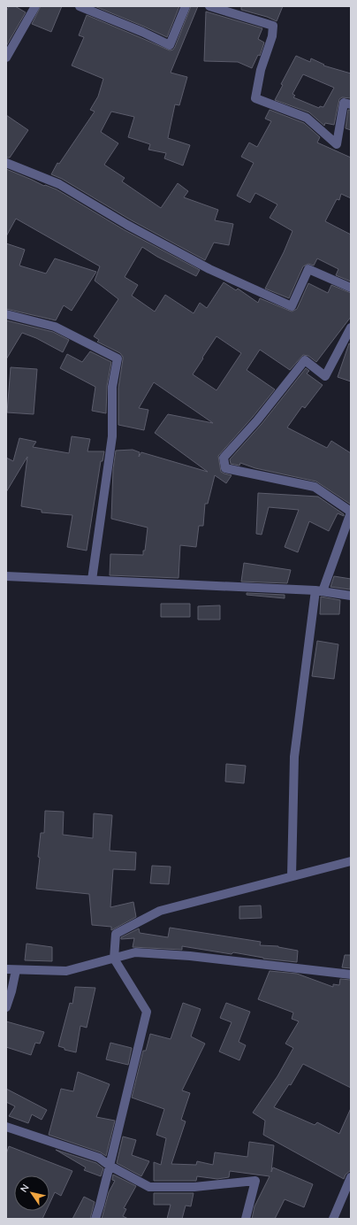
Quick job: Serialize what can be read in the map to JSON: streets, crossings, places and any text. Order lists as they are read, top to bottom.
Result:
{
  "north": "top left"
}
